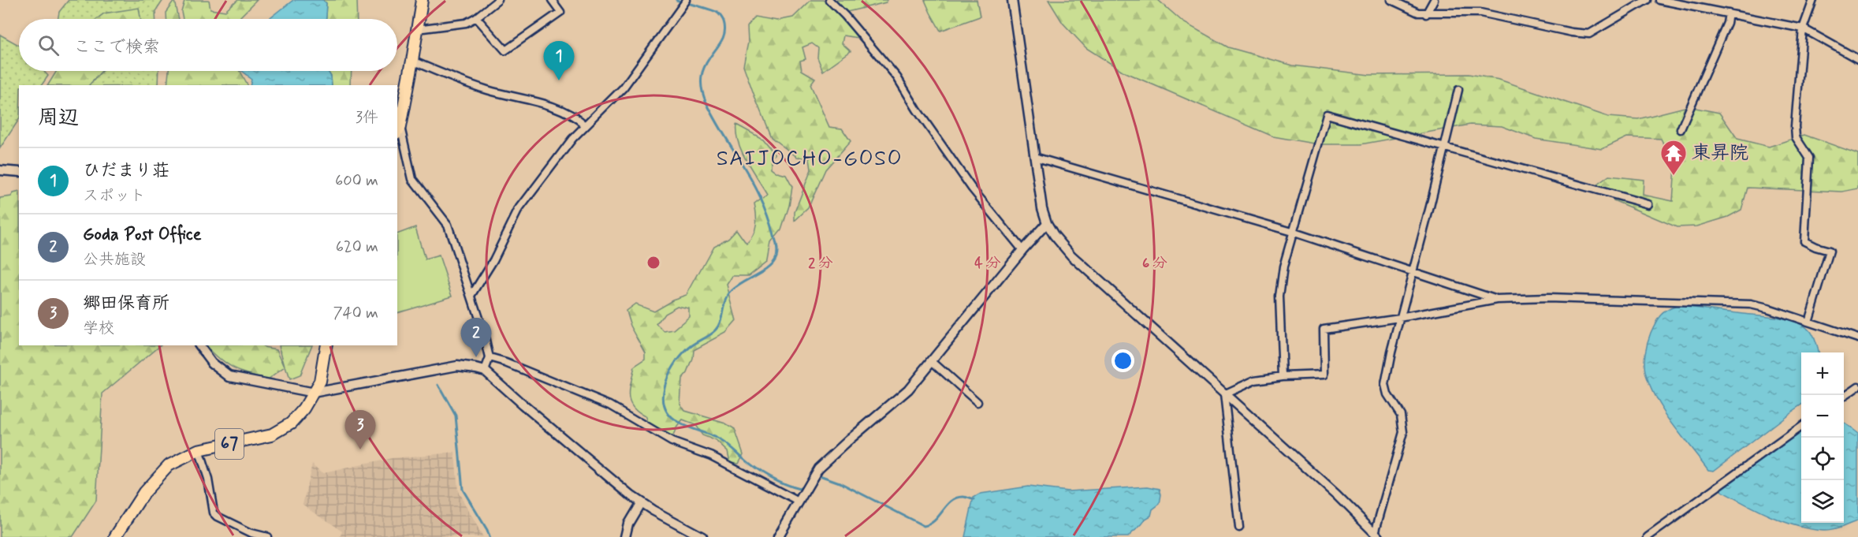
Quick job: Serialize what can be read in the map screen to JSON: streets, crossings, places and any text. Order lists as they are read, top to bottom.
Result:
{
  "streets": {
    "main road": ["67"]
  },
  "districts": ["SAIJOCHO-GOSO"],
  "places": {
    "temple": ["東昇院"]
  },
  "page": {
    "search": "ここで検索",
    "pins": ["1", "2", "3"],
    "heading": ["周辺", "3件"],
    "list": [
      {
        "mark": "1",
        "name": "ひだまり荘",
        "note": "スポット",
        "value": "600 m"
      },
      {
        "mark": "2",
        "name": "Goda Post Office",
        "note": "公共施設",
        "value": "620 m"
      },
      {
        "mark": "3",
        "name": "郷田保育所",
        "note": "学校",
        "value": "740 m"
      }
    ],
    "map_buttons": ["+", "−"]
  },
  "rings": ["2 分", "4 分", "6 分"]
}
